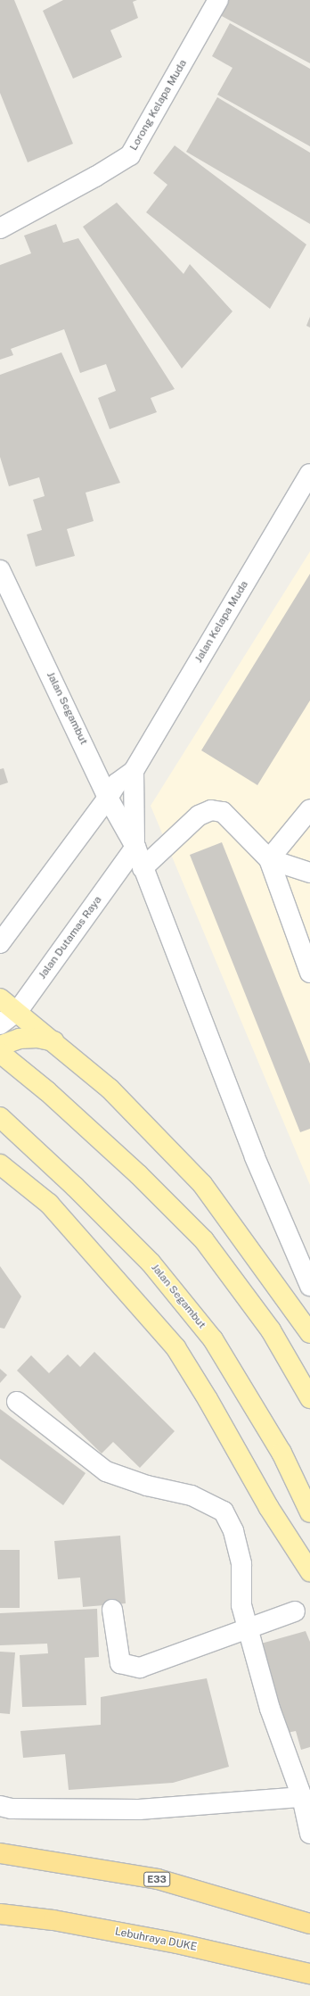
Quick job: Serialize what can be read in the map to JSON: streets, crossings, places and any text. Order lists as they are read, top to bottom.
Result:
{
  "streets": {
    "highway": ["E33", "Lebuhraya DUKE"],
    "main road": ["Jalan Segambut"],
    "street": ["Lorong Kelapa Muda", "Jalan Kelapa Muda", "Jalan Dutamas Raya"]
  },
  "crossings": [
    ["Jalan Kelapa Muda", "Jalan Segambut"],
    ["Jalan Segambut", "Jalan Dutamas Raya"]
  ]
}
